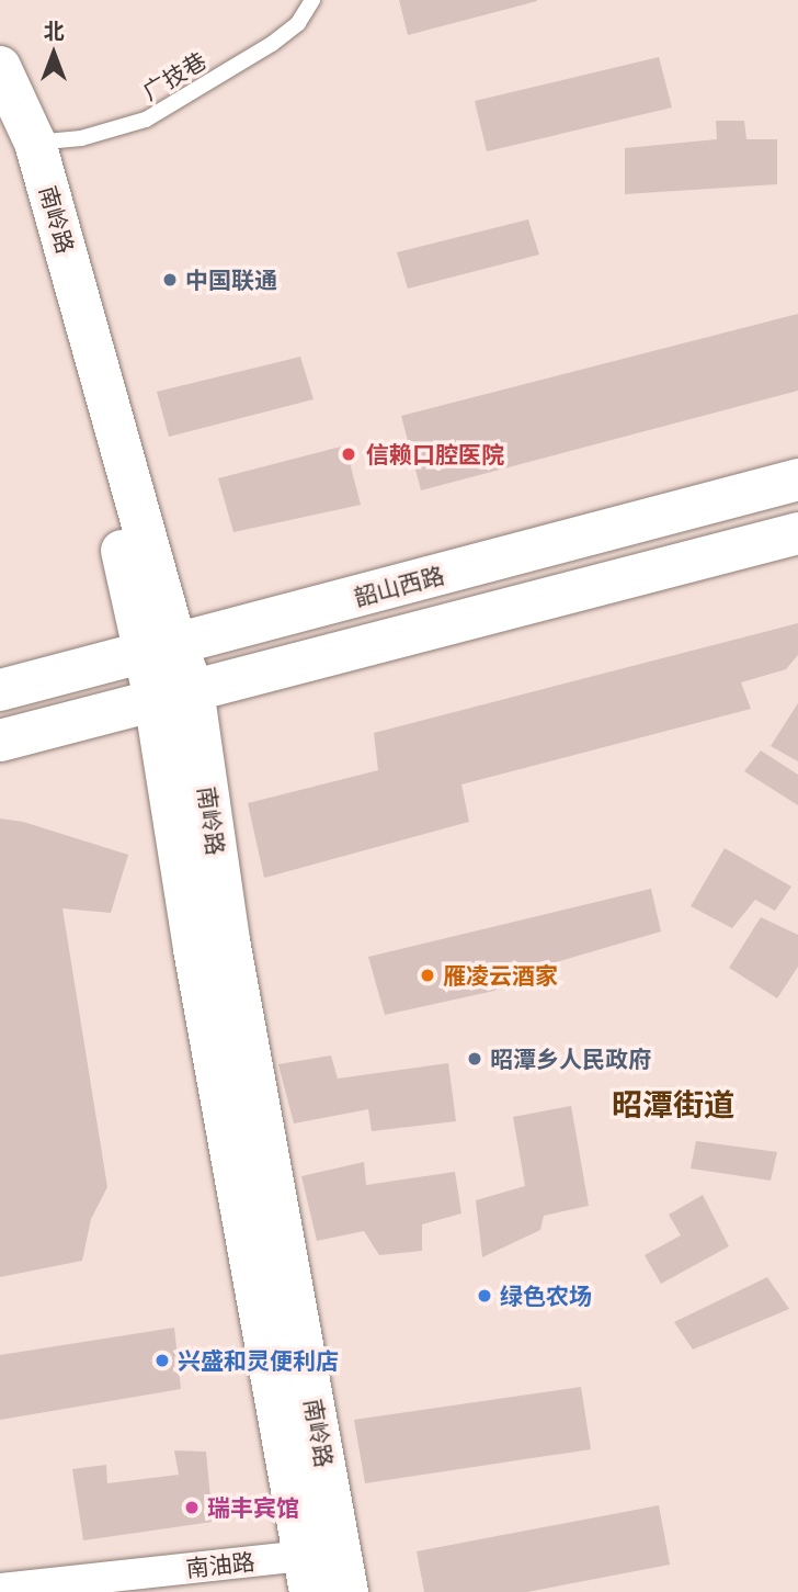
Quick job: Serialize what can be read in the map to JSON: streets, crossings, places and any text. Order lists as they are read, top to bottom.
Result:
{
  "streets": {
    "street": ["南岭路", "韶山西路", "南油路"],
    "lane": ["广技巷"]
  },
  "crossings": [
    ["广技巷", "南岭路"],
    ["南岭路", "韶山西路"],
    ["南岭路", "南油路"]
  ],
  "districts": ["昭潭街道"],
  "places": [
    "中国联通",
    "信赖口腔医院",
    "雁凌云酒家",
    "昭潭乡人民政府",
    "绿色农场",
    "兴盛和灵便利店",
    "瑞丰宾馆"
  ],
  "north": "top"
}
